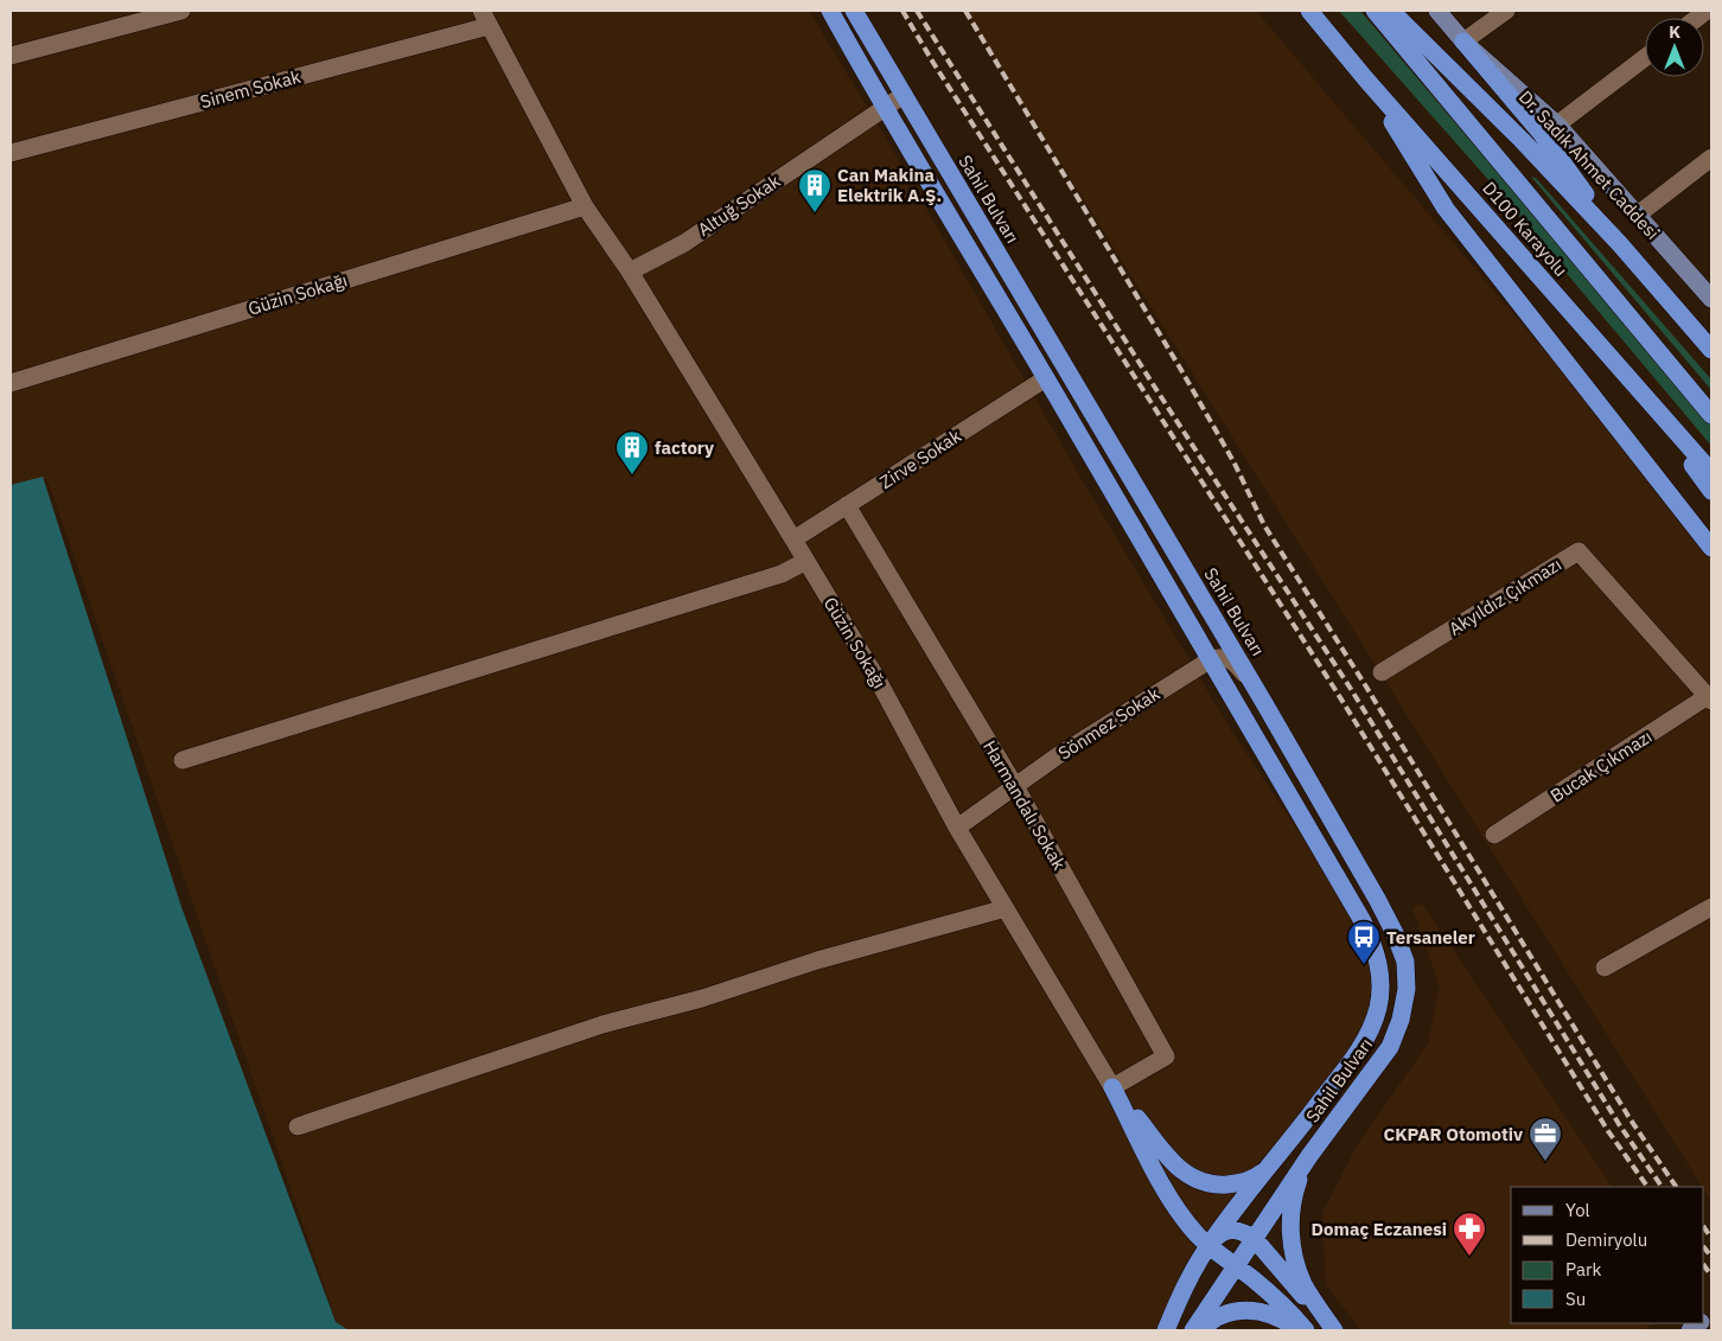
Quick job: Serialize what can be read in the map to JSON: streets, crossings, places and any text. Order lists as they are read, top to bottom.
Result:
{
  "streets": {
    "highway": ["Sahil Bulvarı", "D100 Karayolu"],
    "main road": ["Dr. Sadık Ahmet Caddesi"],
    "street": [
      "Sinem Sokak",
      "Altuğ Sokak",
      "Güzin Sokağı",
      "Zirve Sokak",
      "Akyıldız Çıkmazı",
      "Sönmez Sokak",
      "Bucak Çıkmazı",
      "Harmandalı Sokak"
    ]
  },
  "crossings": [
    ["Sinem Sokak", "Güzin Sokağı"],
    ["Sahil Bulvarı", "Altuğ Sokak"],
    ["Sahil Bulvarı", "Zirve Sokak"],
    ["Sahil Bulvarı", "Sönmez Sokak"],
    ["Altuğ Sokak", "Güzin Sokağı"],
    ["Güzin Sokağı", "Zirve Sokak"],
    ["Güzin Sokağı", "Sönmez Sokak"],
    ["Güzin Sokağı", "Harmandalı Sokak"],
    ["Zirve Sokak", "Harmandalı Sokak"],
    ["Akyıldız Çıkmazı", "Bucak Çıkmazı"],
    ["Sönmez Sokak", "Harmandalı Sokak"]
  ],
  "places": {
    "building": ["Can Makina Elektrik A.Ş.", "factory"],
    "bus stop": ["Tersaneler"],
    "office": ["CKPAR Otomotiv"],
    "pharmacy": ["Domaç Eczanesi"]
  },
  "legend": [
    "Yol",
    "Demiryolu",
    "Park",
    "Su"
  ],
  "north": "top"
}
